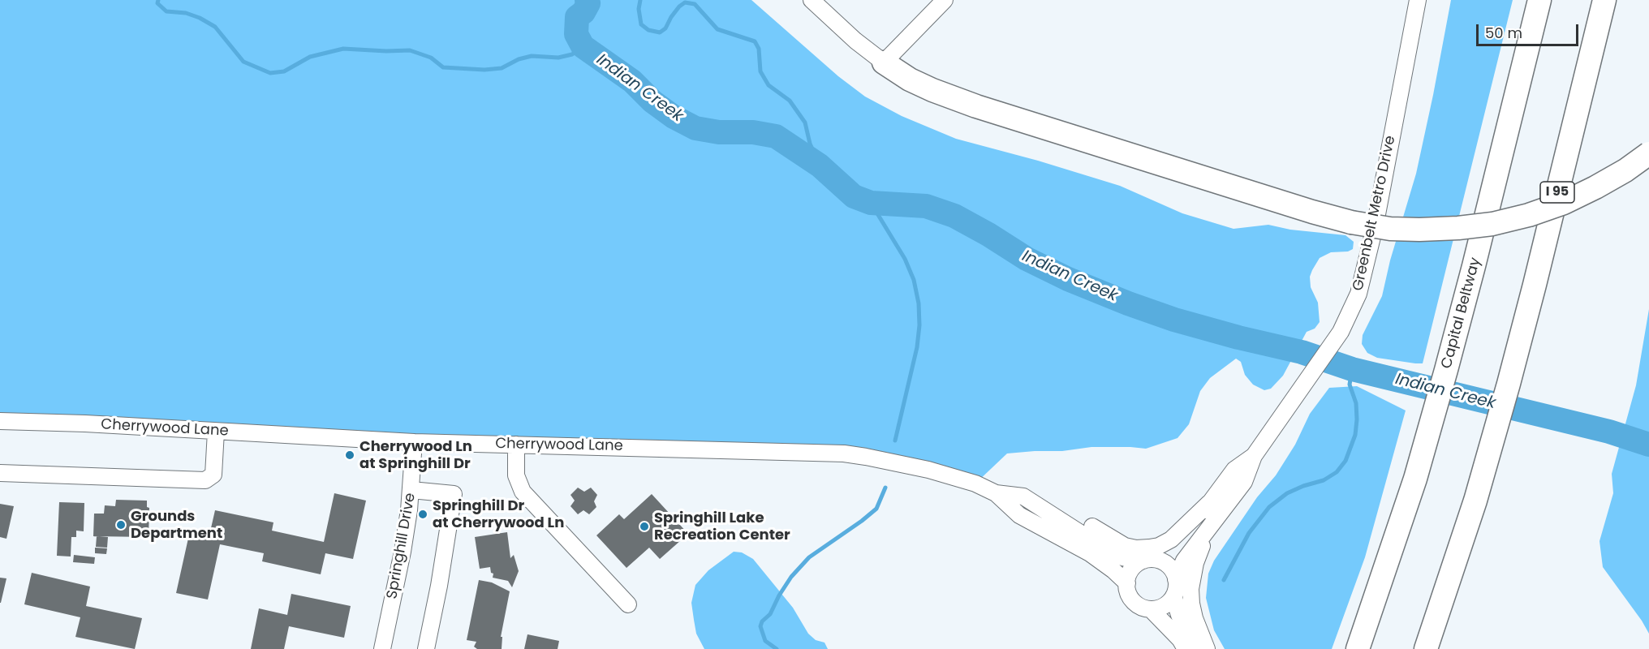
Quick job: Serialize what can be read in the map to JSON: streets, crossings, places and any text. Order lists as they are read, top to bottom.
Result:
{
  "streets": {
    "highway": ["I 95", "Capital Beltway"],
    "street": ["Greenbelt Metro Drive", "Cherrywood Lane", "Springhill Drive"]
  },
  "crossings": [
    ["Greenbelt Metro Drive", "Cherrywood Lane"],
    ["Cherrywood Lane", "Springhill Drive"]
  ],
  "water": ["Indian Creek"],
  "places": [
    "Cherrywood Ln at Springhill Dr",
    "Springhill Dr at Cherrywood Ln",
    "Grounds Department",
    "Springhill Lake Recreation Center"
  ],
  "scale_bar": "50 m"
}
